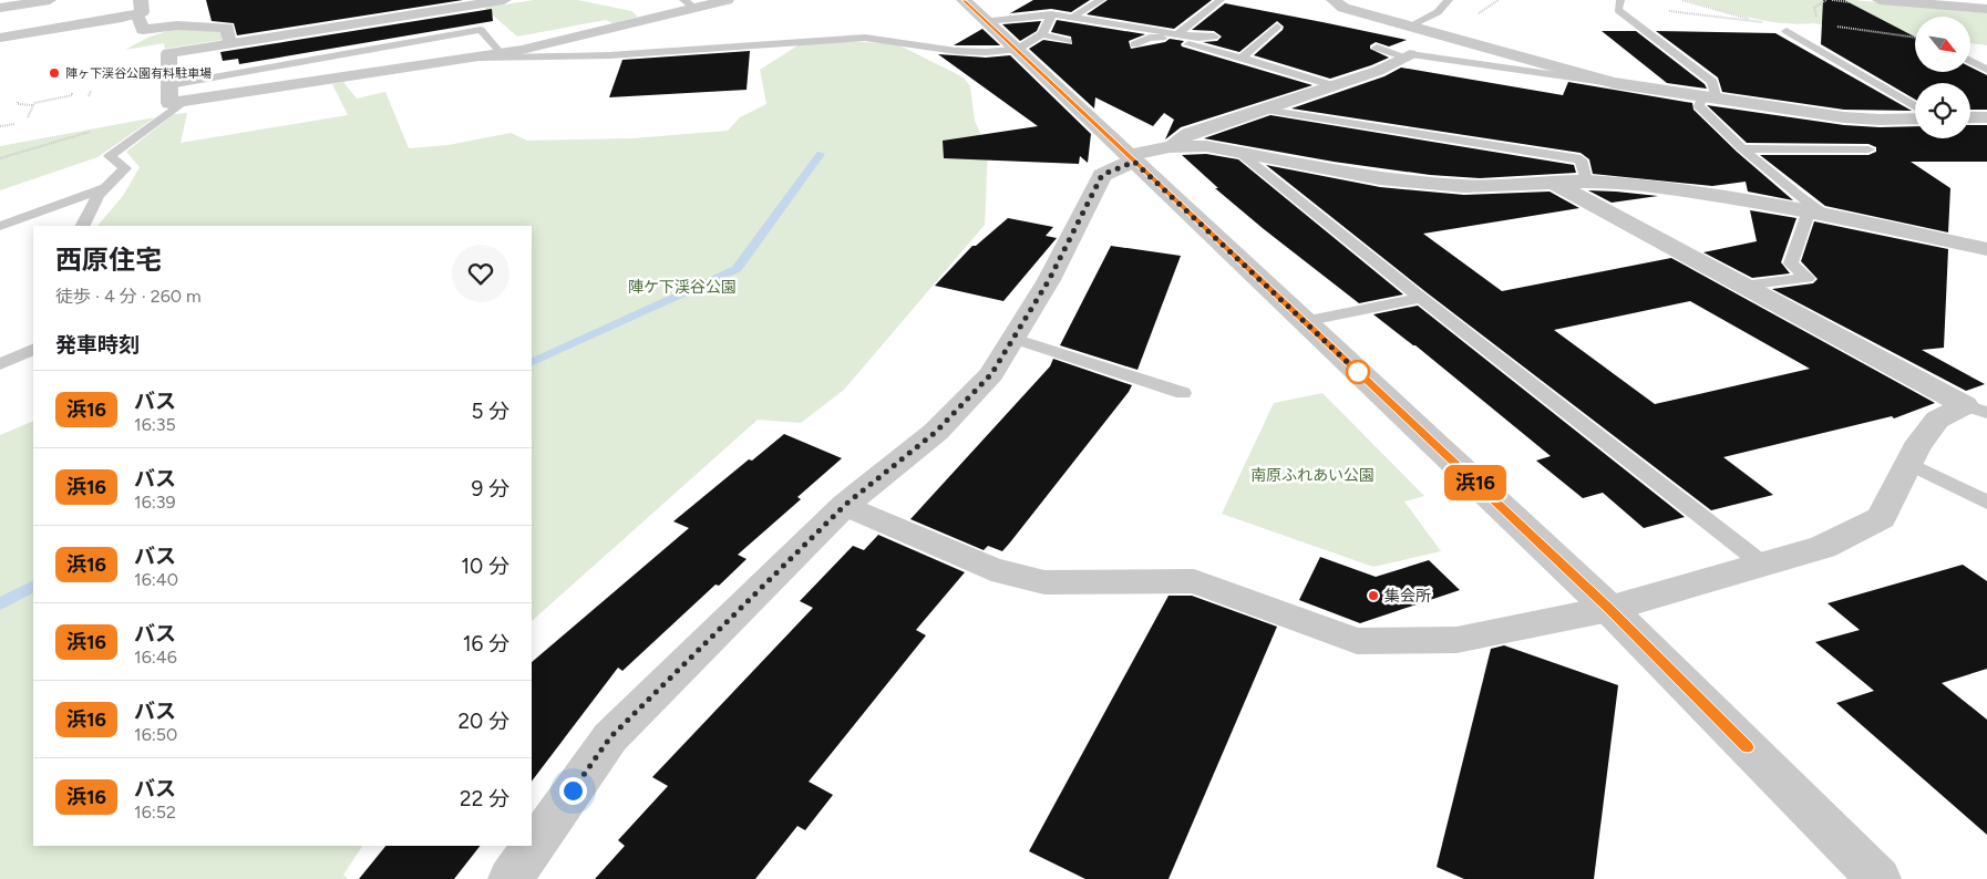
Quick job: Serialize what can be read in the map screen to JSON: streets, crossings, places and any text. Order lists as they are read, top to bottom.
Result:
{
  "parks": ["陣ケ下渓谷公園", "南原ふれあい公園"],
  "places": ["陣ヶ下渓谷公園有料駐車場", "集会所"],
  "lines": ["bus line 浜16"],
  "north": "bottom right",
  "page": {
    "on_map": "浜16",
    "heading": [
      ["西原住宅", "徒歩 · 4 分 · 260 m"],
      "発車時刻"
    ],
    "list": [
      {
        "mark": "浜16",
        "name": "バス",
        "note": "16:35",
        "value": "5 分"
      },
      {
        "mark": "浜16",
        "name": "バス",
        "note": "16:39",
        "value": "9 分"
      },
      {
        "mark": "浜16",
        "name": "バス",
        "note": "16:40",
        "value": "10 分"
      },
      {
        "mark": "浜16",
        "name": "バス",
        "note": "16:46",
        "value": "16 分"
      },
      {
        "mark": "浜16",
        "name": "バス",
        "note": "16:50",
        "value": "20 分"
      },
      {
        "mark": "浜16",
        "name": "バス",
        "note": "16:52",
        "value": "22 分"
      }
    ]
  }
}
